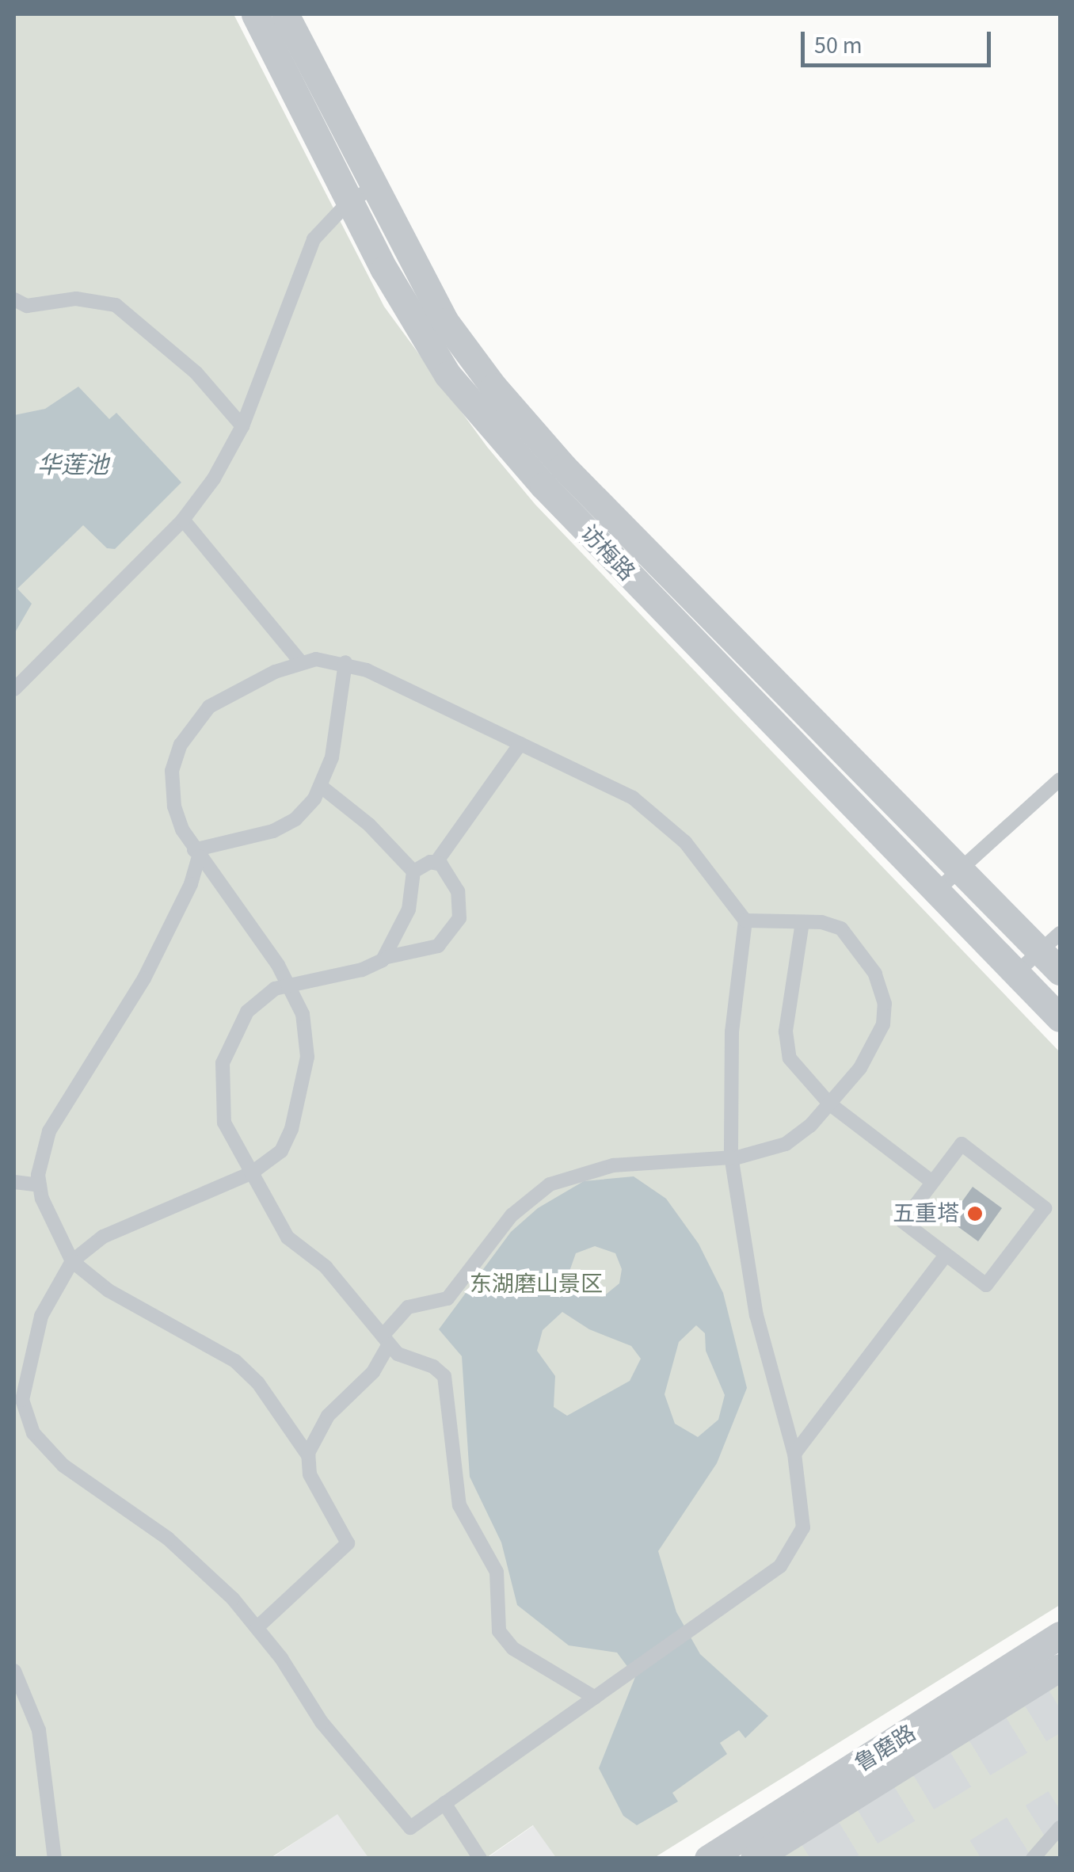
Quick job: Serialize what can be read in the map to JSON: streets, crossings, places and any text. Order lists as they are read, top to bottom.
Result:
{
  "streets": {
    "street": ["访梅路", "鲁磨路"]
  },
  "water": ["华莲池"],
  "parks": ["东湖磨山景区"],
  "places": ["五重塔"],
  "scale_bar": "50 m"
}
